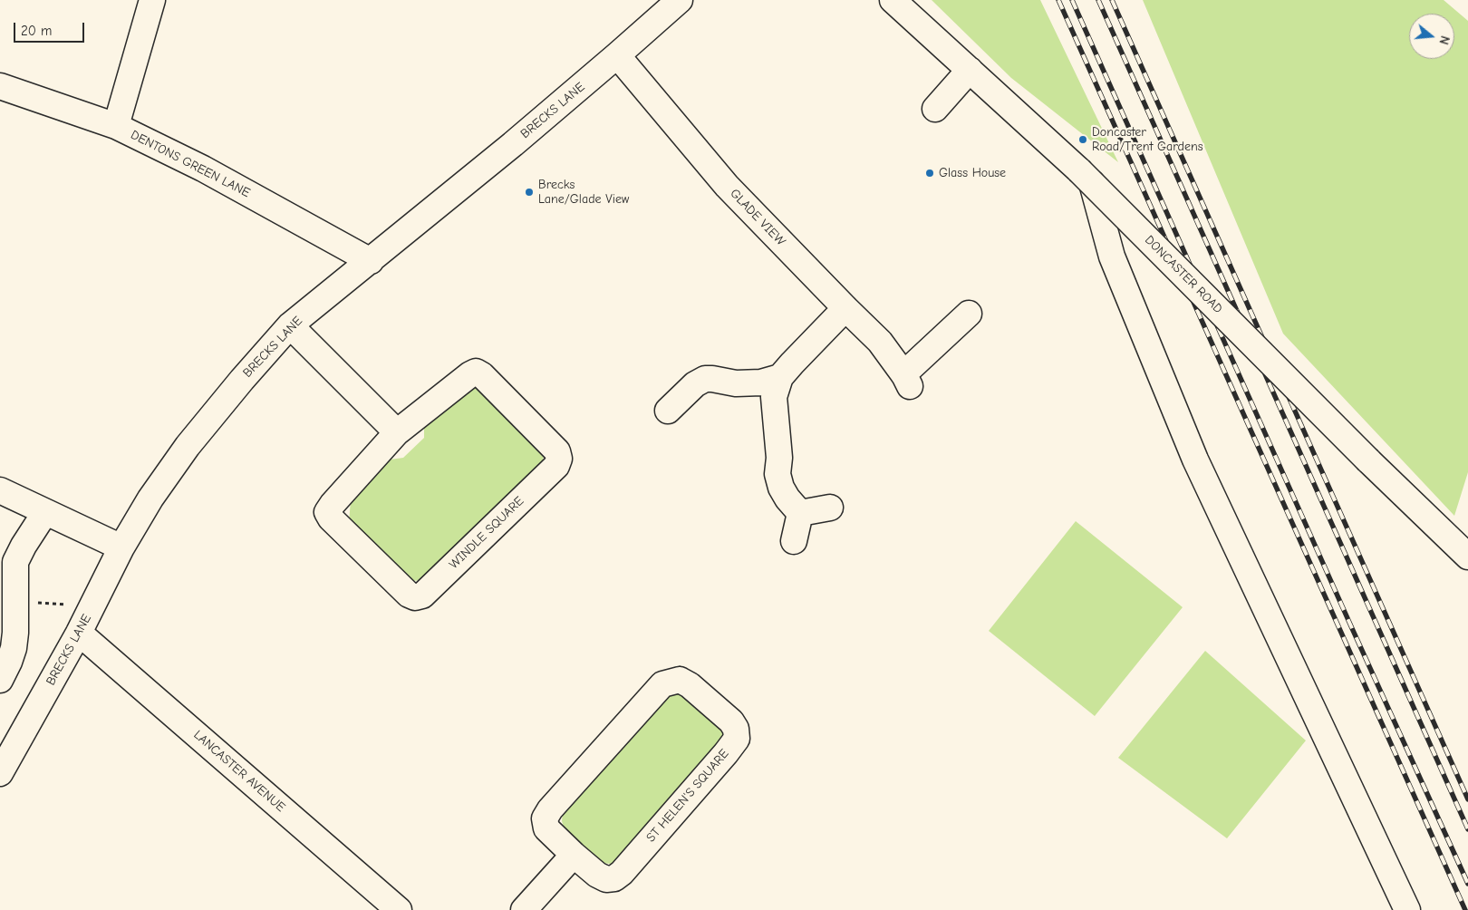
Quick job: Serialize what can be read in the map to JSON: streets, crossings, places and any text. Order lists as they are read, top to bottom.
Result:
{
  "streets": {
    "street": [
      "BRECKS LANE",
      "DENTONS GREEN LANE",
      "GLADE VIEW",
      "DONCASTER ROAD",
      "WINDLE SQUARE",
      "LANCASTER AVENUE",
      "ST HELEN'S SQUARE"
    ]
  },
  "crossings": [
    ["BRECKS LANE", "DENTONS GREEN LANE"],
    ["BRECKS LANE", "GLADE VIEW"],
    ["BRECKS LANE", "LANCASTER AVENUE"]
  ],
  "places": ["Doncaster Road/Trent Gardens", "Glass House", "Brecks Lane/Glade View"],
  "scale_bar": "20 m",
  "north": "right"
}
